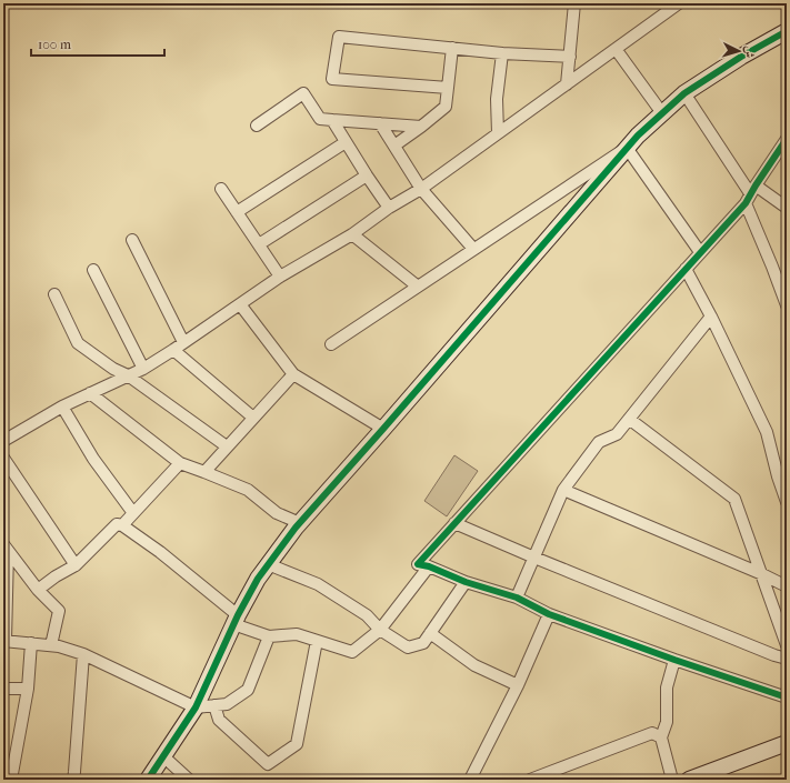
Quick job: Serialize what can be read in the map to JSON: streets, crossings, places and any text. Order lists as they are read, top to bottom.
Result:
{
  "scale_bar": "100 m",
  "north": "right"
}
